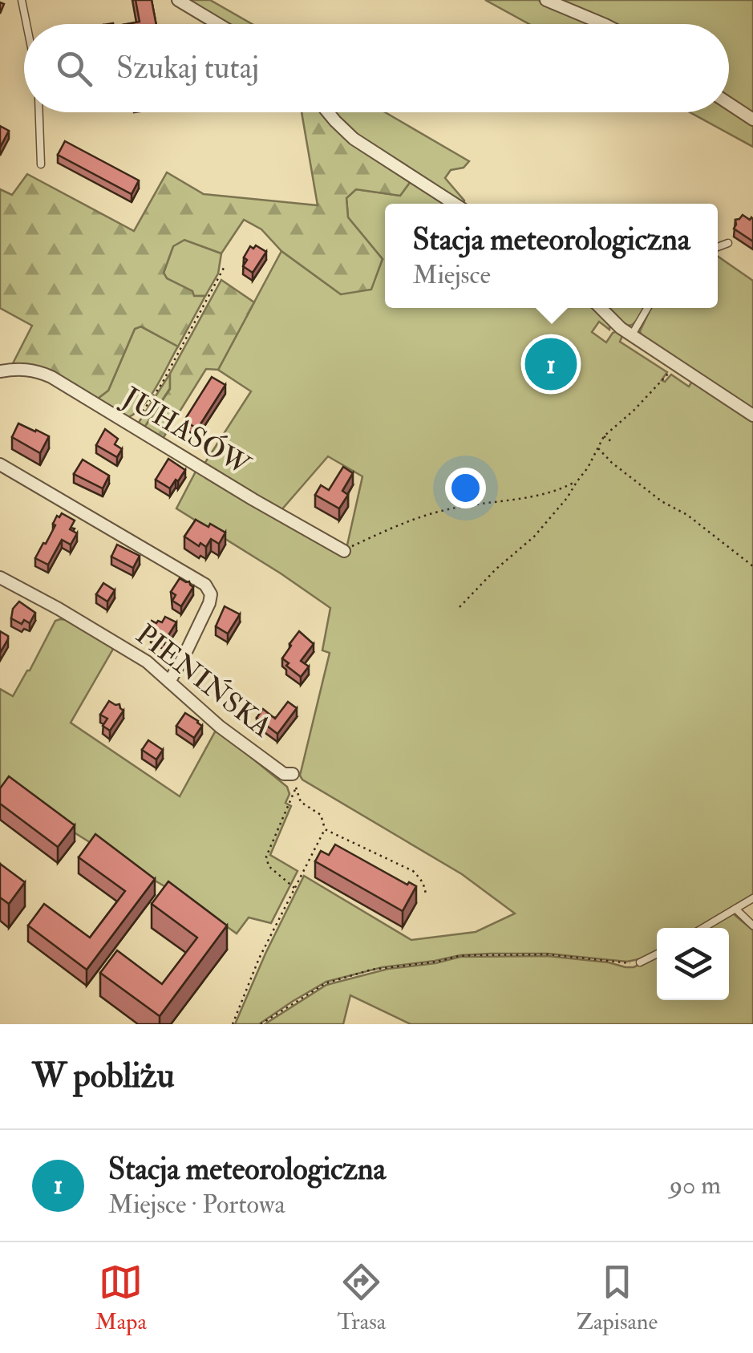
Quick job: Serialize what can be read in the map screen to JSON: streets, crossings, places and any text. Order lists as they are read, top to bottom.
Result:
{
  "streets": {
    "street": ["JUHASÓW", "PIENIŃSKA"]
  },
  "page": {
    "search": "Szukaj tutaj",
    "popup": ["Stacja meteorologiczna", "Miejsce"],
    "pins": "1",
    "heading": "W pobliżu",
    "list": [
      {
        "mark": "1",
        "name": "Stacja meteorologiczna",
        "note": "Miejsce · Portowa",
        "value": "90 m"
      }
    ],
    "nav": ["Mapa", "Trasa", "Zapisane"]
  }
}
